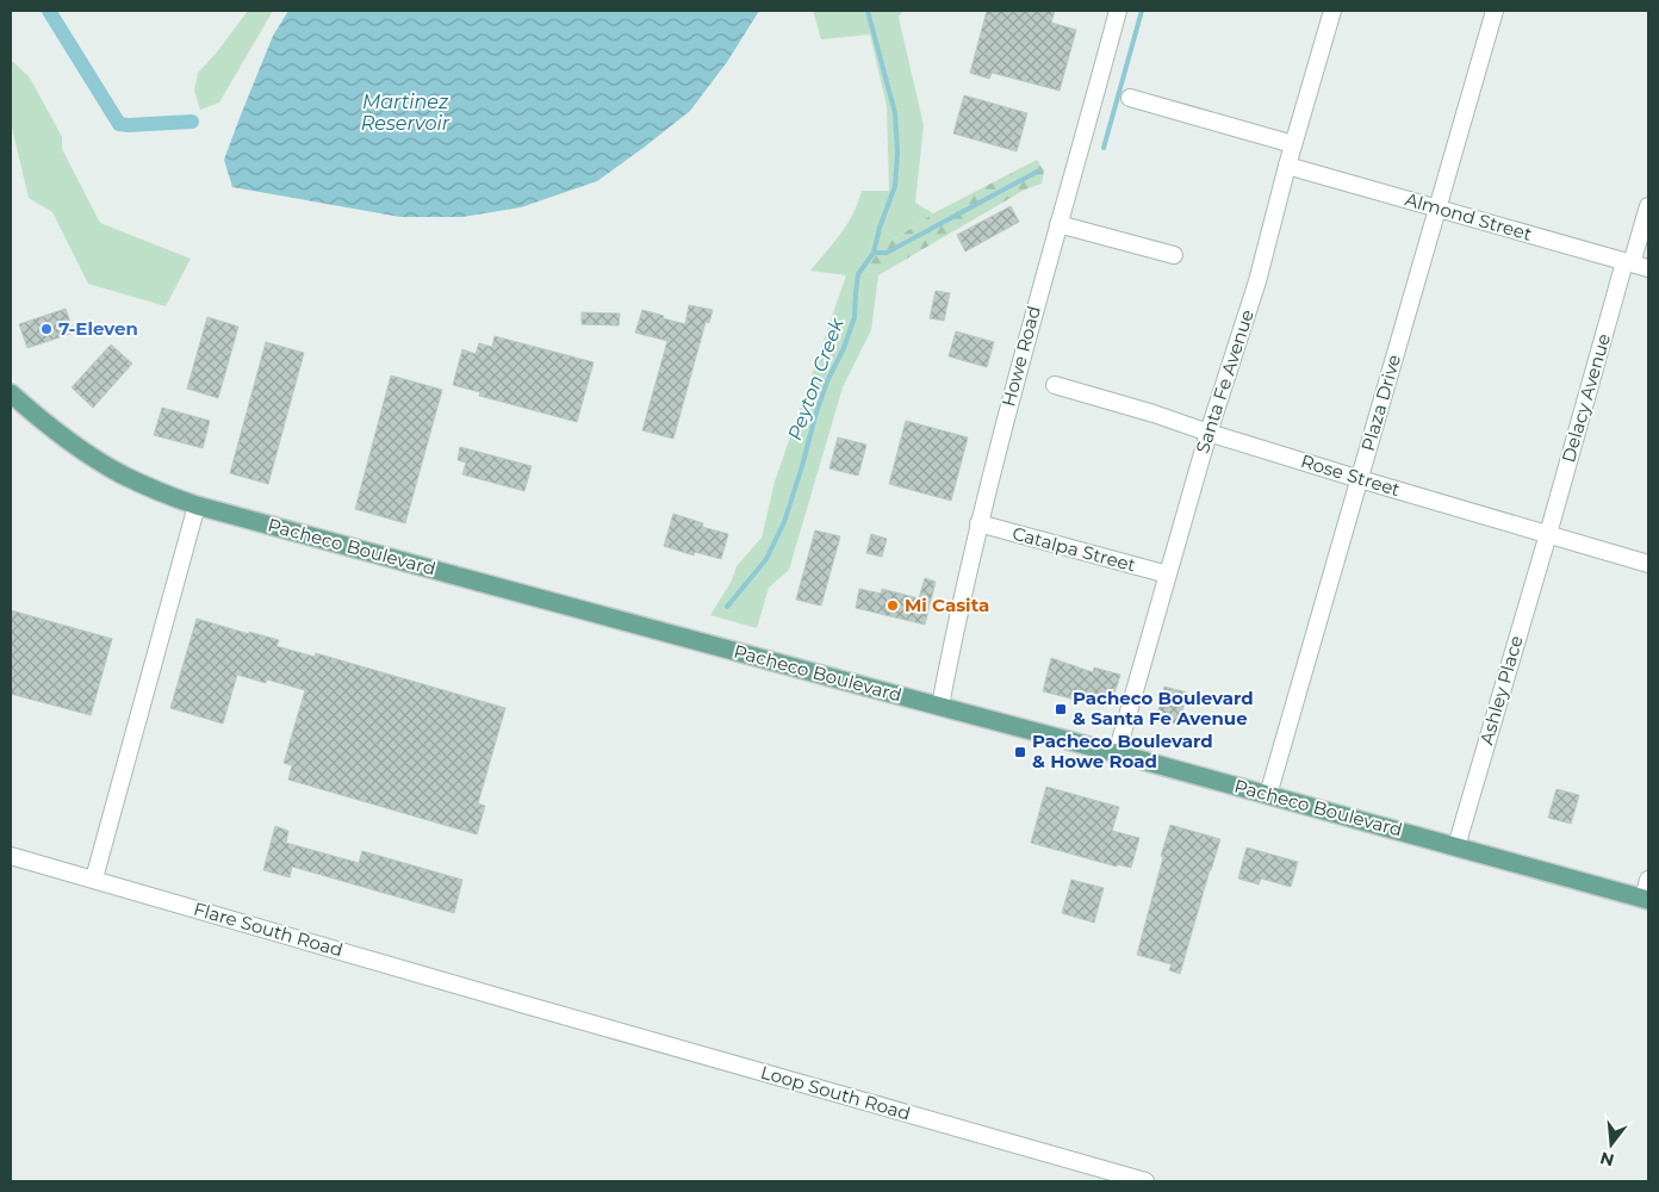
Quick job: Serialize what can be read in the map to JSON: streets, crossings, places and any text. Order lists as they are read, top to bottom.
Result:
{
  "streets": {
    "main road": ["Pacheco Boulevard"],
    "street": [
      "Almond Street",
      "Howe Road",
      "Santa Fe Avenue",
      "Delacy Avenue",
      "Plaza Drive",
      "Rose Street",
      "Catalpa Street",
      "Ashley Place",
      "Flare South Road",
      "Loop South Road"
    ]
  },
  "crossings": [
    ["Almond Street", "Santa Fe Avenue"],
    ["Almond Street", "Delacy Avenue"],
    ["Almond Street", "Plaza Drive"],
    ["Howe Road", "Pacheco Boulevard"],
    ["Howe Road", "Catalpa Street"],
    ["Santa Fe Avenue", "Rose Street"],
    ["Santa Fe Avenue", "Pacheco Boulevard"],
    ["Santa Fe Avenue", "Catalpa Street"],
    ["Delacy Avenue", "Rose Street"],
    ["Delacy Avenue", "Ashley Place"],
    ["Plaza Drive", "Rose Street"],
    ["Plaza Drive", "Pacheco Boulevard"],
    ["Rose Street", "Ashley Place"],
    ["Pacheco Boulevard", "Ashley Place"],
    ["Flare South Road", "Loop South Road"]
  ],
  "water": ["Martinez Reservoir", "Peyton Creek"],
  "places": {
    "other": ["7-Eleven", "Mi Casita"],
    "transit": ["Pacheco Boulevard & Santa Fe Avenue", "Pacheco Boulevard & Howe Road"]
  },
  "north": "bottom"
}
